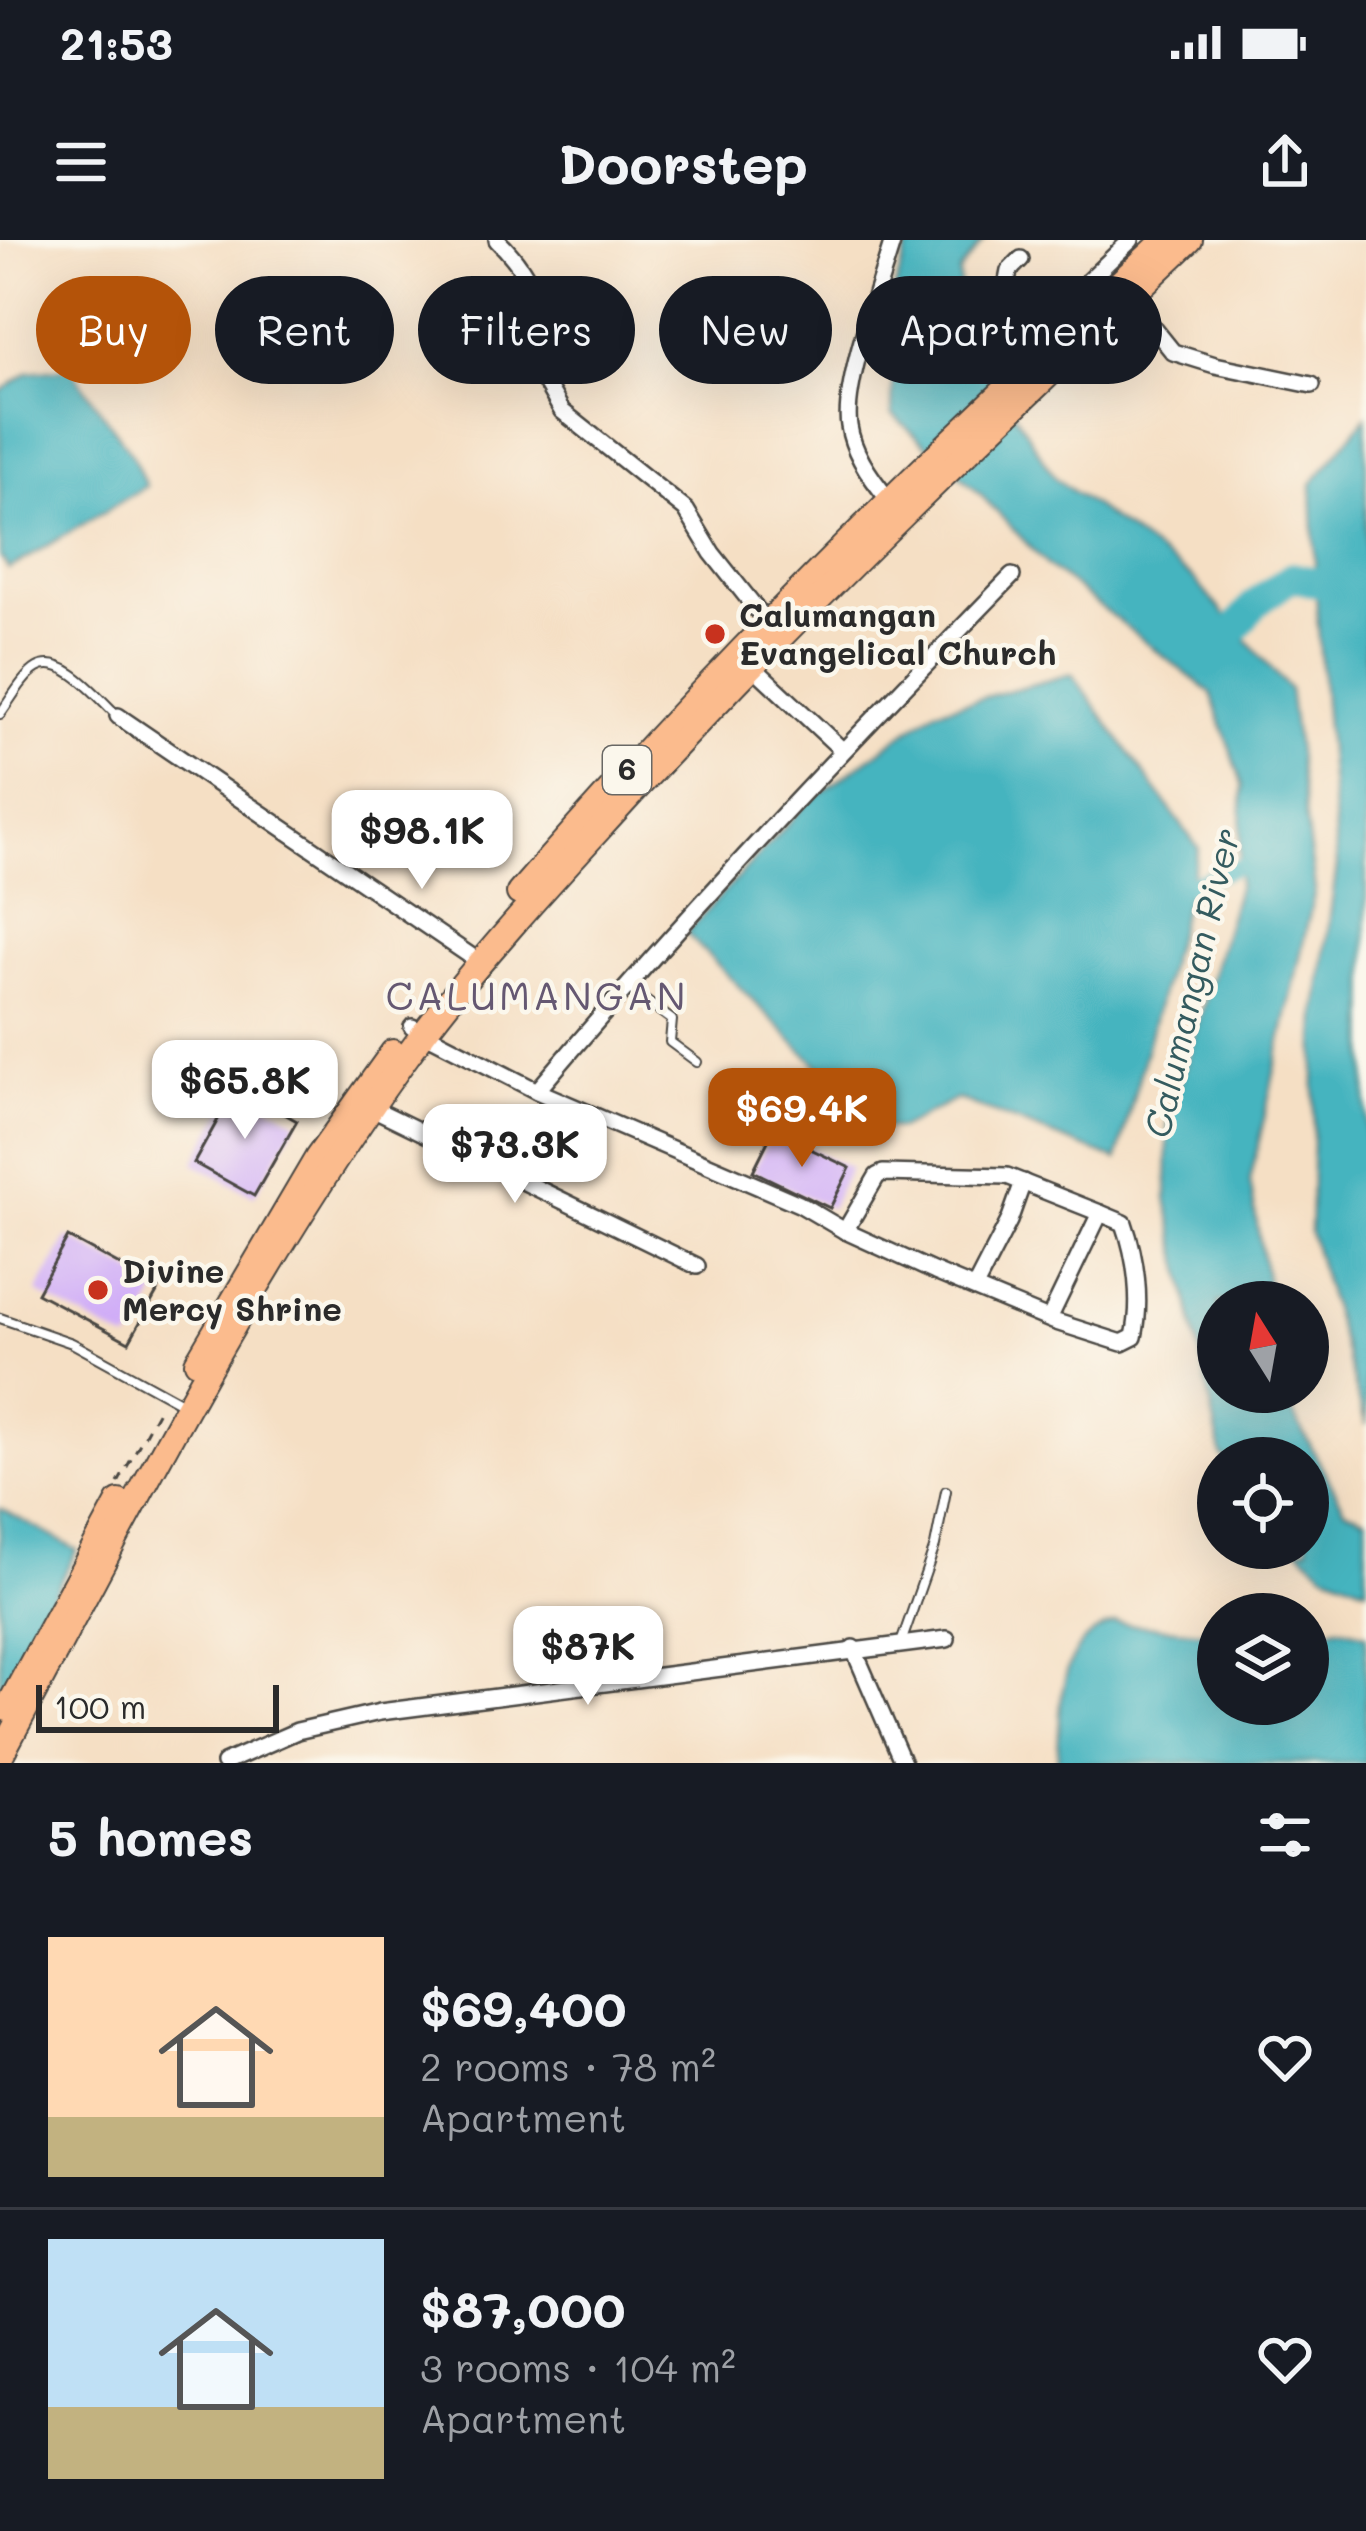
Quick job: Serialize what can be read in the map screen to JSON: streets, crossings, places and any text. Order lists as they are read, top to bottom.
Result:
{
  "districts": ["CALUMANGAN"],
  "water": ["Calumangan River"],
  "places": ["Calumangan Evangelical Church", "Divine Mercy Shrine"],
  "scale_bar": "100 m",
  "north": "top",
  "page": {
    "status": "21:53",
    "header": "Doorstep",
    "chip": [
      "Buy",
      "Rent",
      "Filters",
      "New",
      "Apartment"
    ],
    "price": [
      "$98.1K",
      "$65.8K",
      "$69.4K",
      "$73.3K",
      "$87K"
    ],
    "scale": "100 m",
    "heading": "5 homes",
    "list": [
      {
        "name": "$69,400",
        "note": "2 rooms · 78 m² · Apartment"
      },
      {
        "name": "$87,000",
        "note": "3 rooms · 104 m² · Apartment"
      }
    ]
  }
}
